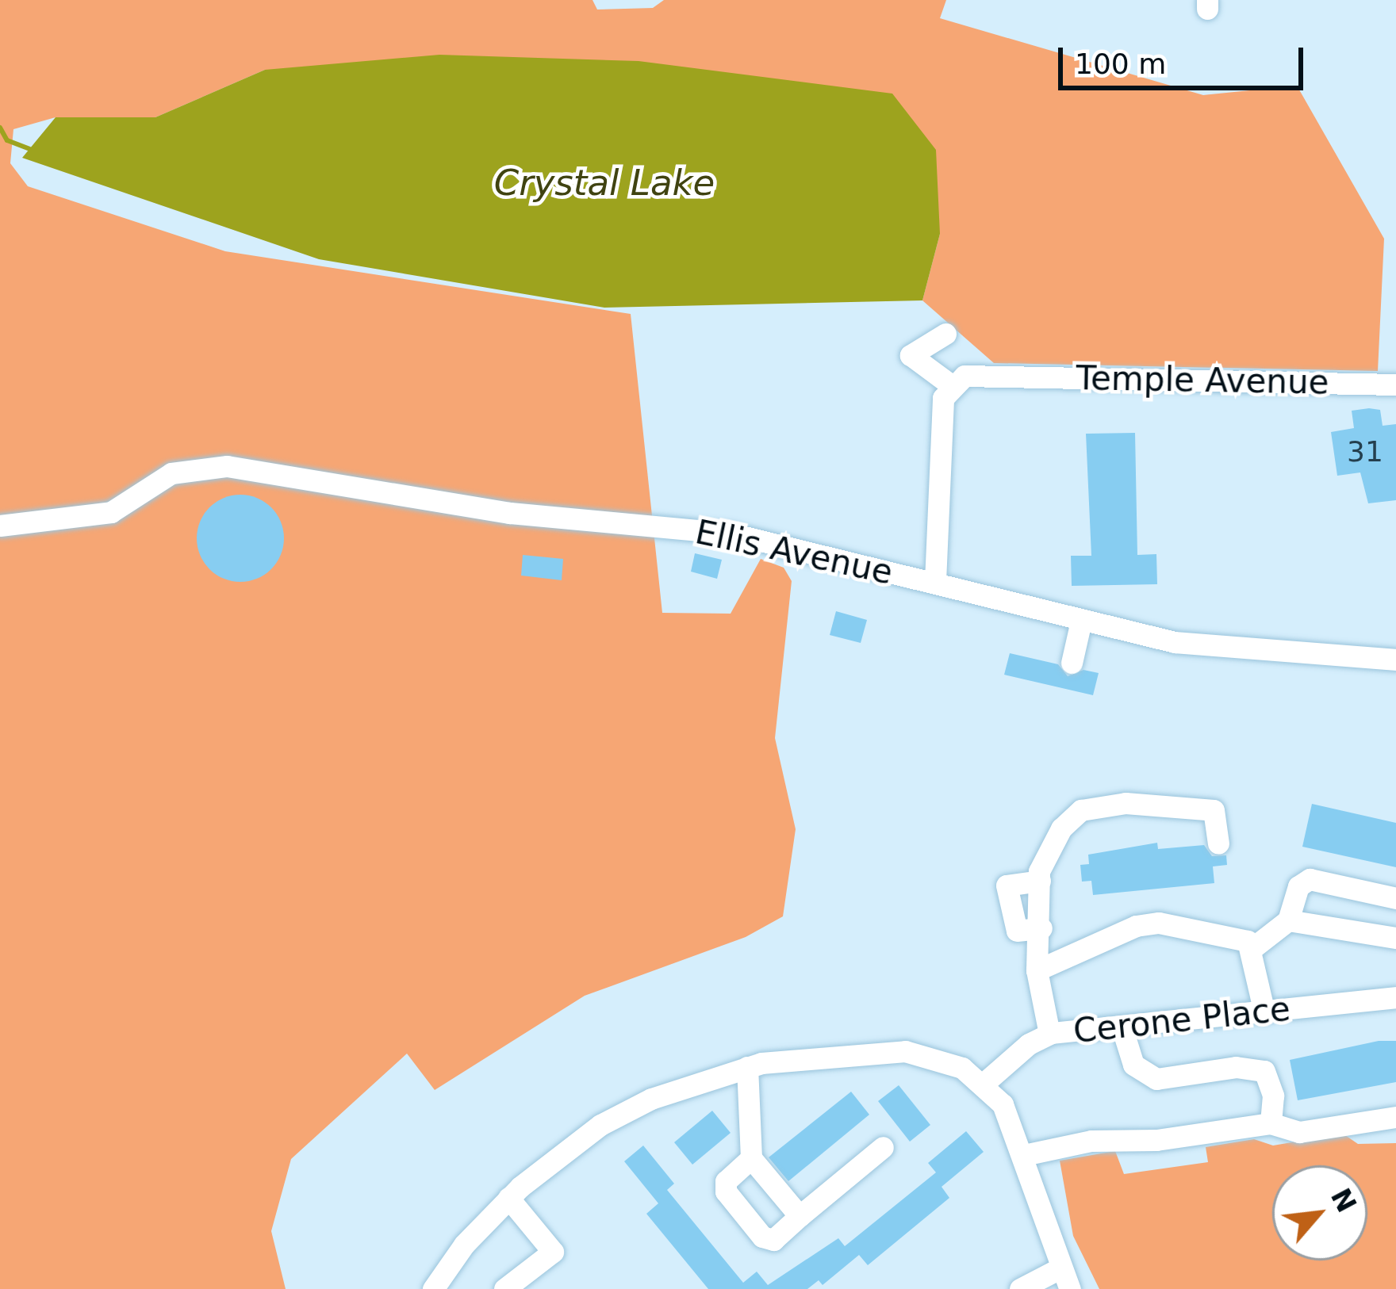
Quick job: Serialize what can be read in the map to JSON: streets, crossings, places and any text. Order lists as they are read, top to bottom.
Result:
{
  "streets": {
    "street": ["Temple Avenue", "Ellis Avenue", "Cerone Place"]
  },
  "water": ["Crystal Lake"],
  "house_numbers": ["31"],
  "scale_bar": "100 m",
  "north": "top right"
}
